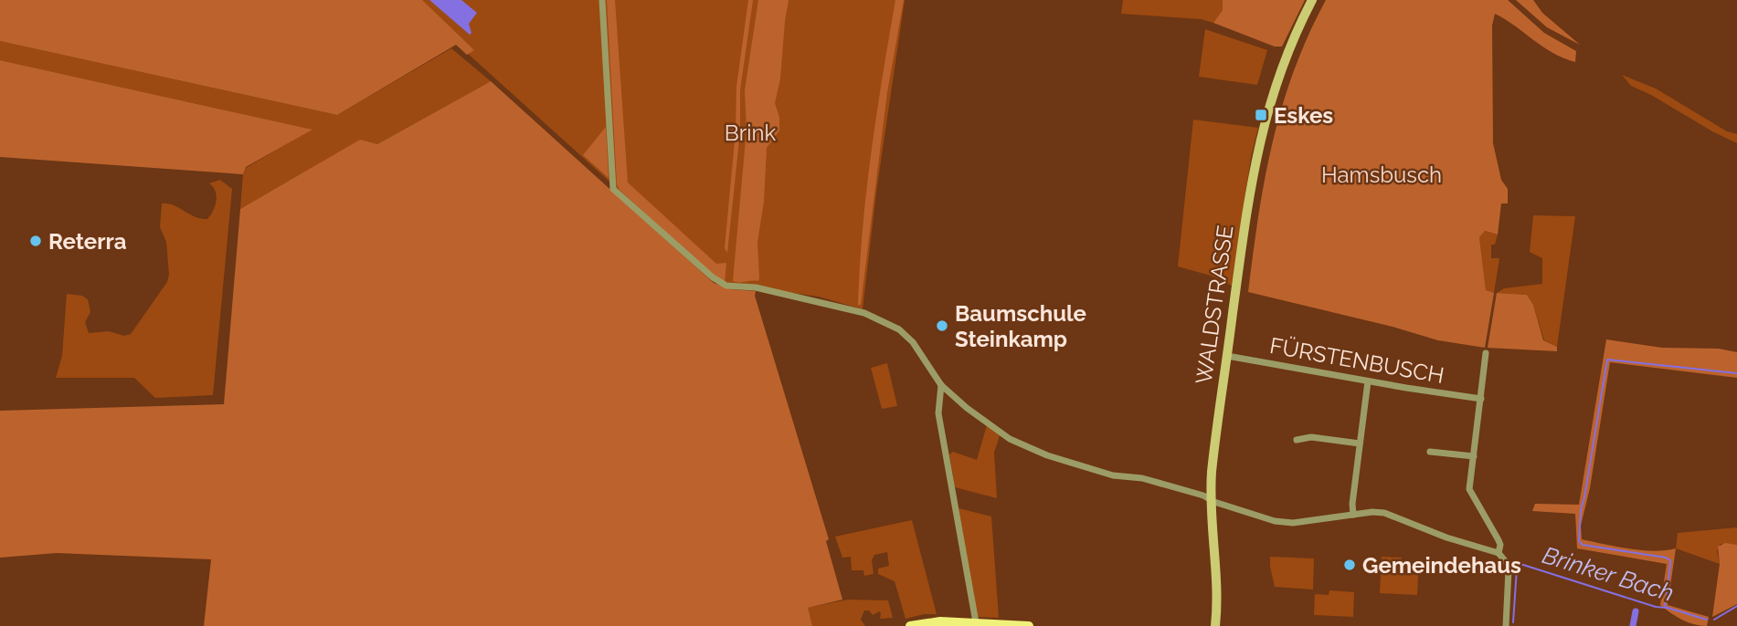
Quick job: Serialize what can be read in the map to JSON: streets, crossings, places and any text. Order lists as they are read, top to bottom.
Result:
{
  "streets": {
    "street": ["WALDSTRASSE", "FÜRSTENBUSCH"]
  },
  "crossings": [
    ["WALDSTRASSE", "FÜRSTENBUSCH"]
  ],
  "water": ["Brinker Bach"],
  "parks": ["Brink", "Hamsbusch"],
  "places": {
    "transit": ["Eskes"],
    "other": ["Reterra", "Baumschule Steinkamp", "Gemeindehaus"]
  }
}
